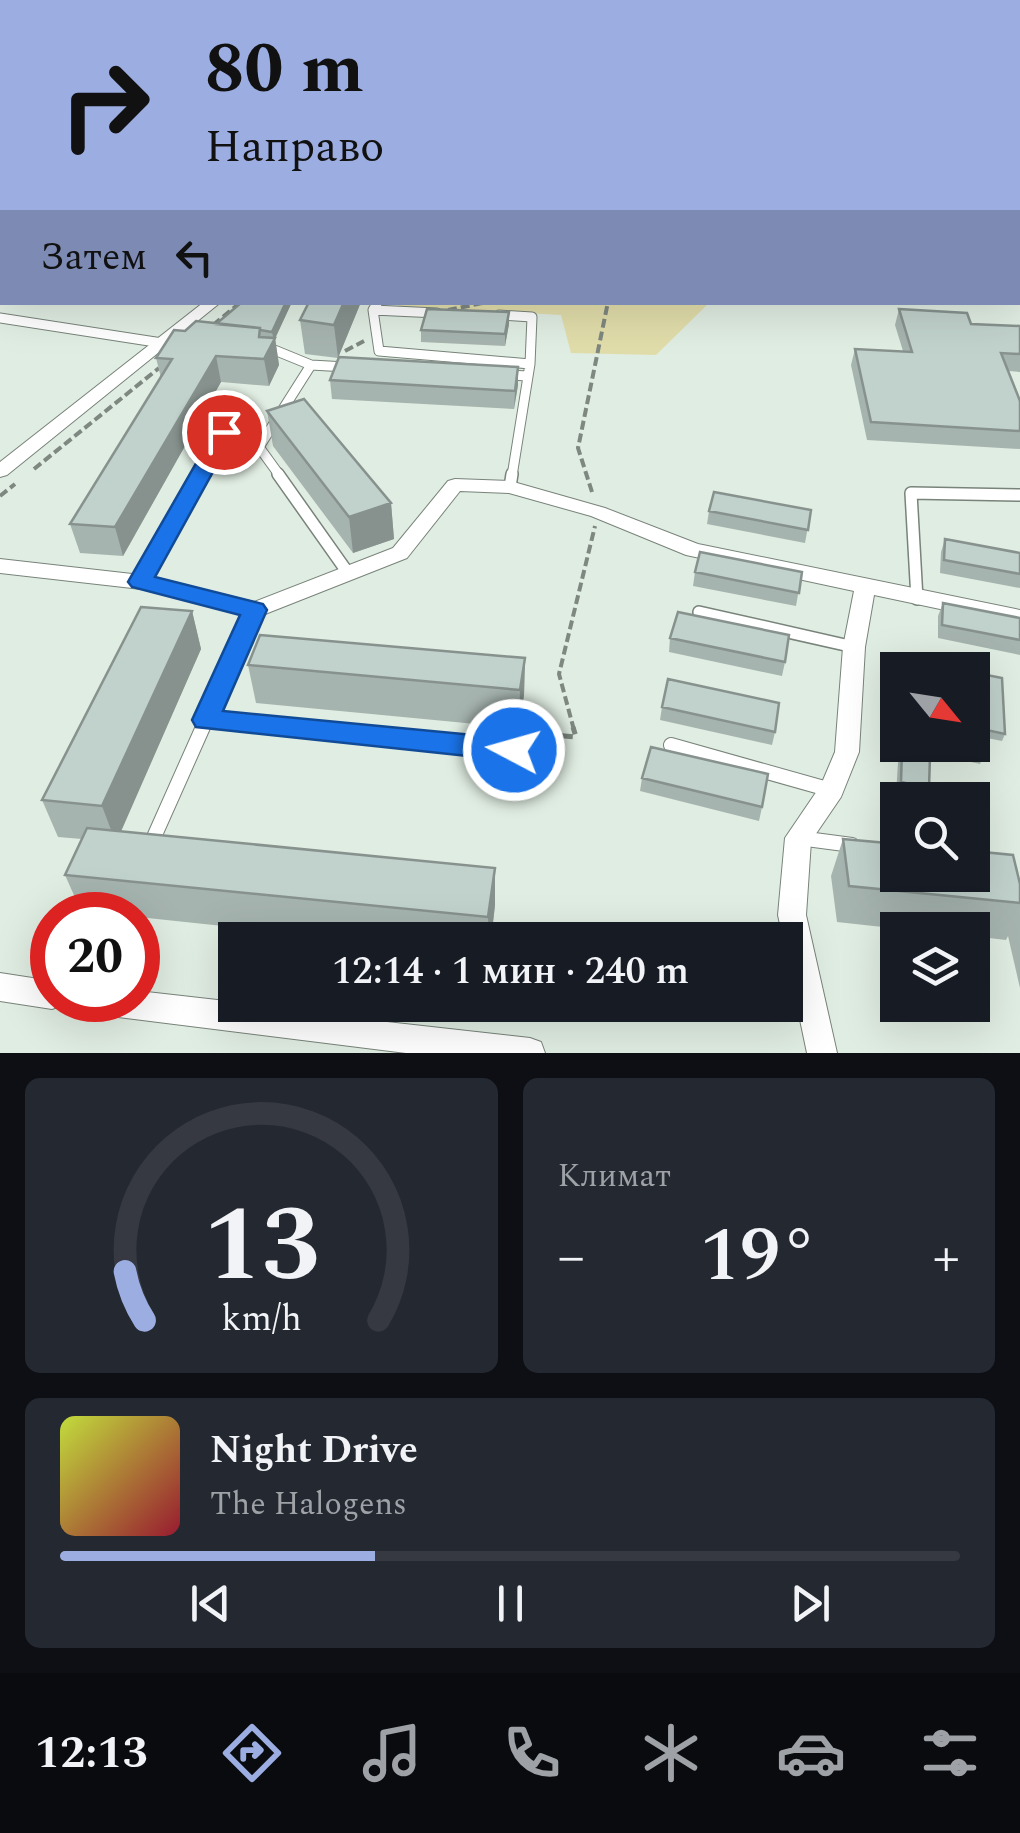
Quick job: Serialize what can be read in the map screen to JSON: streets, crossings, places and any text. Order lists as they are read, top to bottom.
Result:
{
  "north": "bottom right",
  "page": {
    "turn": ["80 m", "Направо"],
    "then": "Затем",
    "limit": "20",
    "trip": "12:14 · 1 мин · 240 m",
    "tile": "Климат",
    "heat": ["−", "19°", "+"],
    "song": ["Night Drive", "The Halogens"],
    "tabs": "12:13",
    "gauge": ["13", "km/h"]
  }
}
